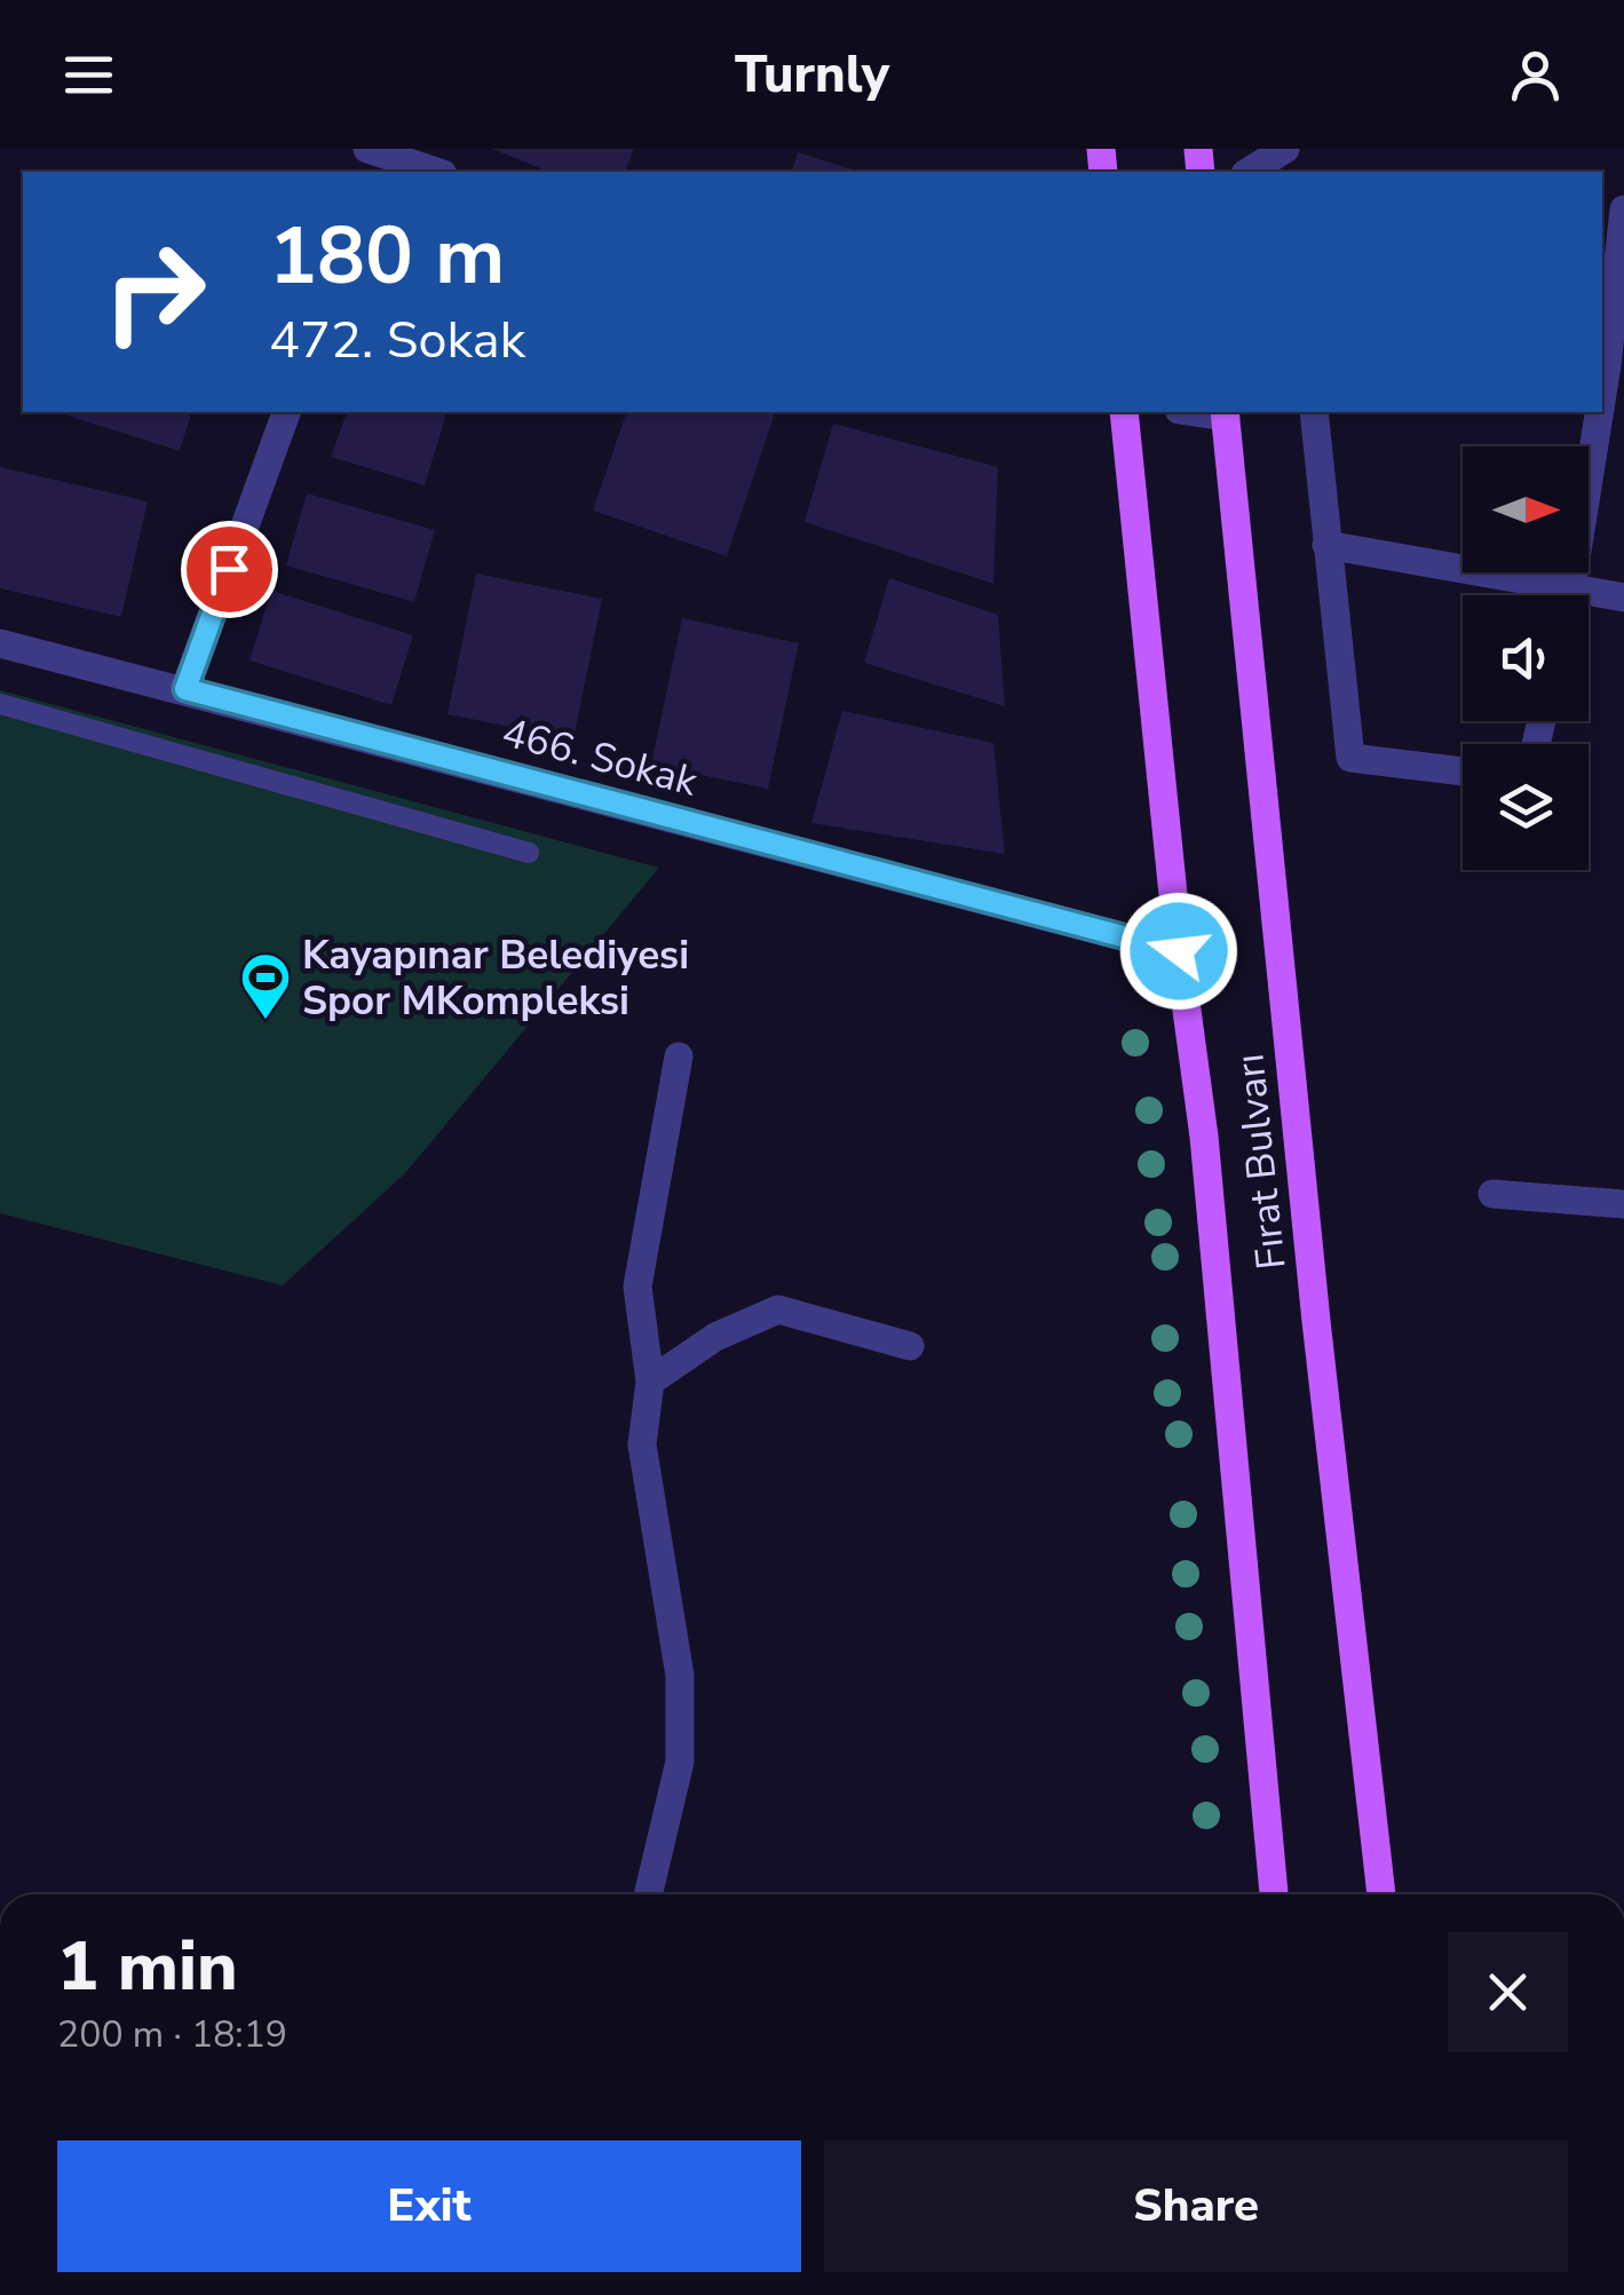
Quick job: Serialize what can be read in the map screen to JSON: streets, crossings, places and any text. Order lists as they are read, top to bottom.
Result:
{
  "streets": {
    "main road": ["Fırat Bulvarı"],
    "street": ["466. Sokak"]
  },
  "crossings": [
    ["466. Sokak", "Fırat Bulvarı"]
  ],
  "places": {
    "sports": ["Kayapınar Belediyesi Spor MKompleksi"]
  },
  "north": "right",
  "page": {
    "header": "Turnly",
    "turn": ["180 m", "472. Sokak"],
    "heading": ["1 min", "200 m · 18:19"],
    "buttons": ["Exit", "Share"]
  }
}
